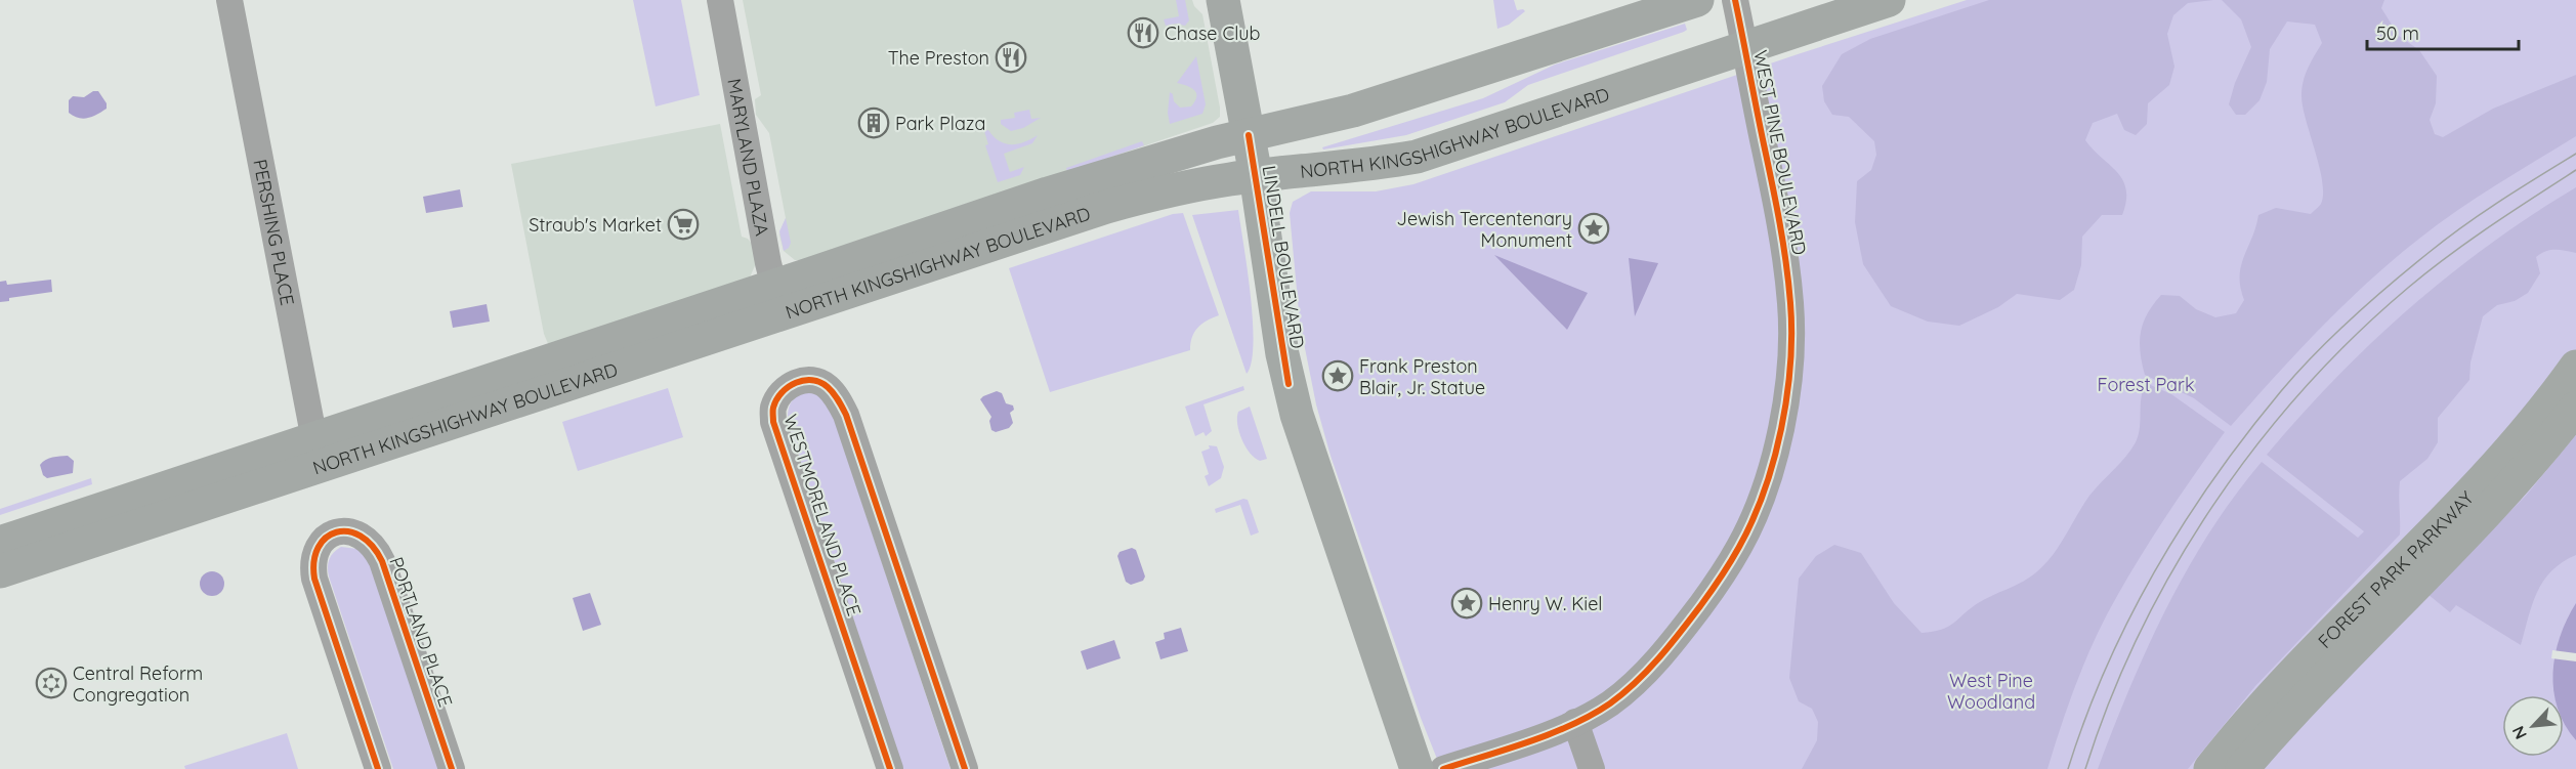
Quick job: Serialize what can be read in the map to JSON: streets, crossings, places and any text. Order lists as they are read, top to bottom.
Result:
{
  "streets": {
    "main road": ["NORTH KINGSHIGHWAY BOULEVARD", "LINDELL BOULEVARD", "FOREST PARK PARKWAY"],
    "street": [
      "WEST PINE BOULEVARD",
      "MARYLAND PLAZA",
      "PERSHING PLACE",
      "WESTMORELAND PLACE",
      "PORTLAND PLACE"
    ]
  },
  "crossings": [
    ["NORTH KINGSHIGHWAY BOULEVARD", "WEST PINE BOULEVARD"],
    ["NORTH KINGSHIGHWAY BOULEVARD", "MARYLAND PLAZA"],
    ["NORTH KINGSHIGHWAY BOULEVARD", "PERSHING PLACE"],
    ["NORTH KINGSHIGHWAY BOULEVARD", "LINDELL BOULEVARD"]
  ],
  "parks": ["Forest Park", "West Pine Woodland"],
  "places": {
    "restaurant": ["Chase Club", "The Preston"],
    "building": ["Park Plaza"],
    "supermarket": ["Straub's Market"],
    "place": ["Jewish Tercentenary Monument", "Frank Preston Blair, Jr. Statue", "Henry W. Kiel"],
    "synagogue": ["Central Reform Congregation"]
  },
  "scale_bar": "50 m",
  "north": "bottom left"
}
